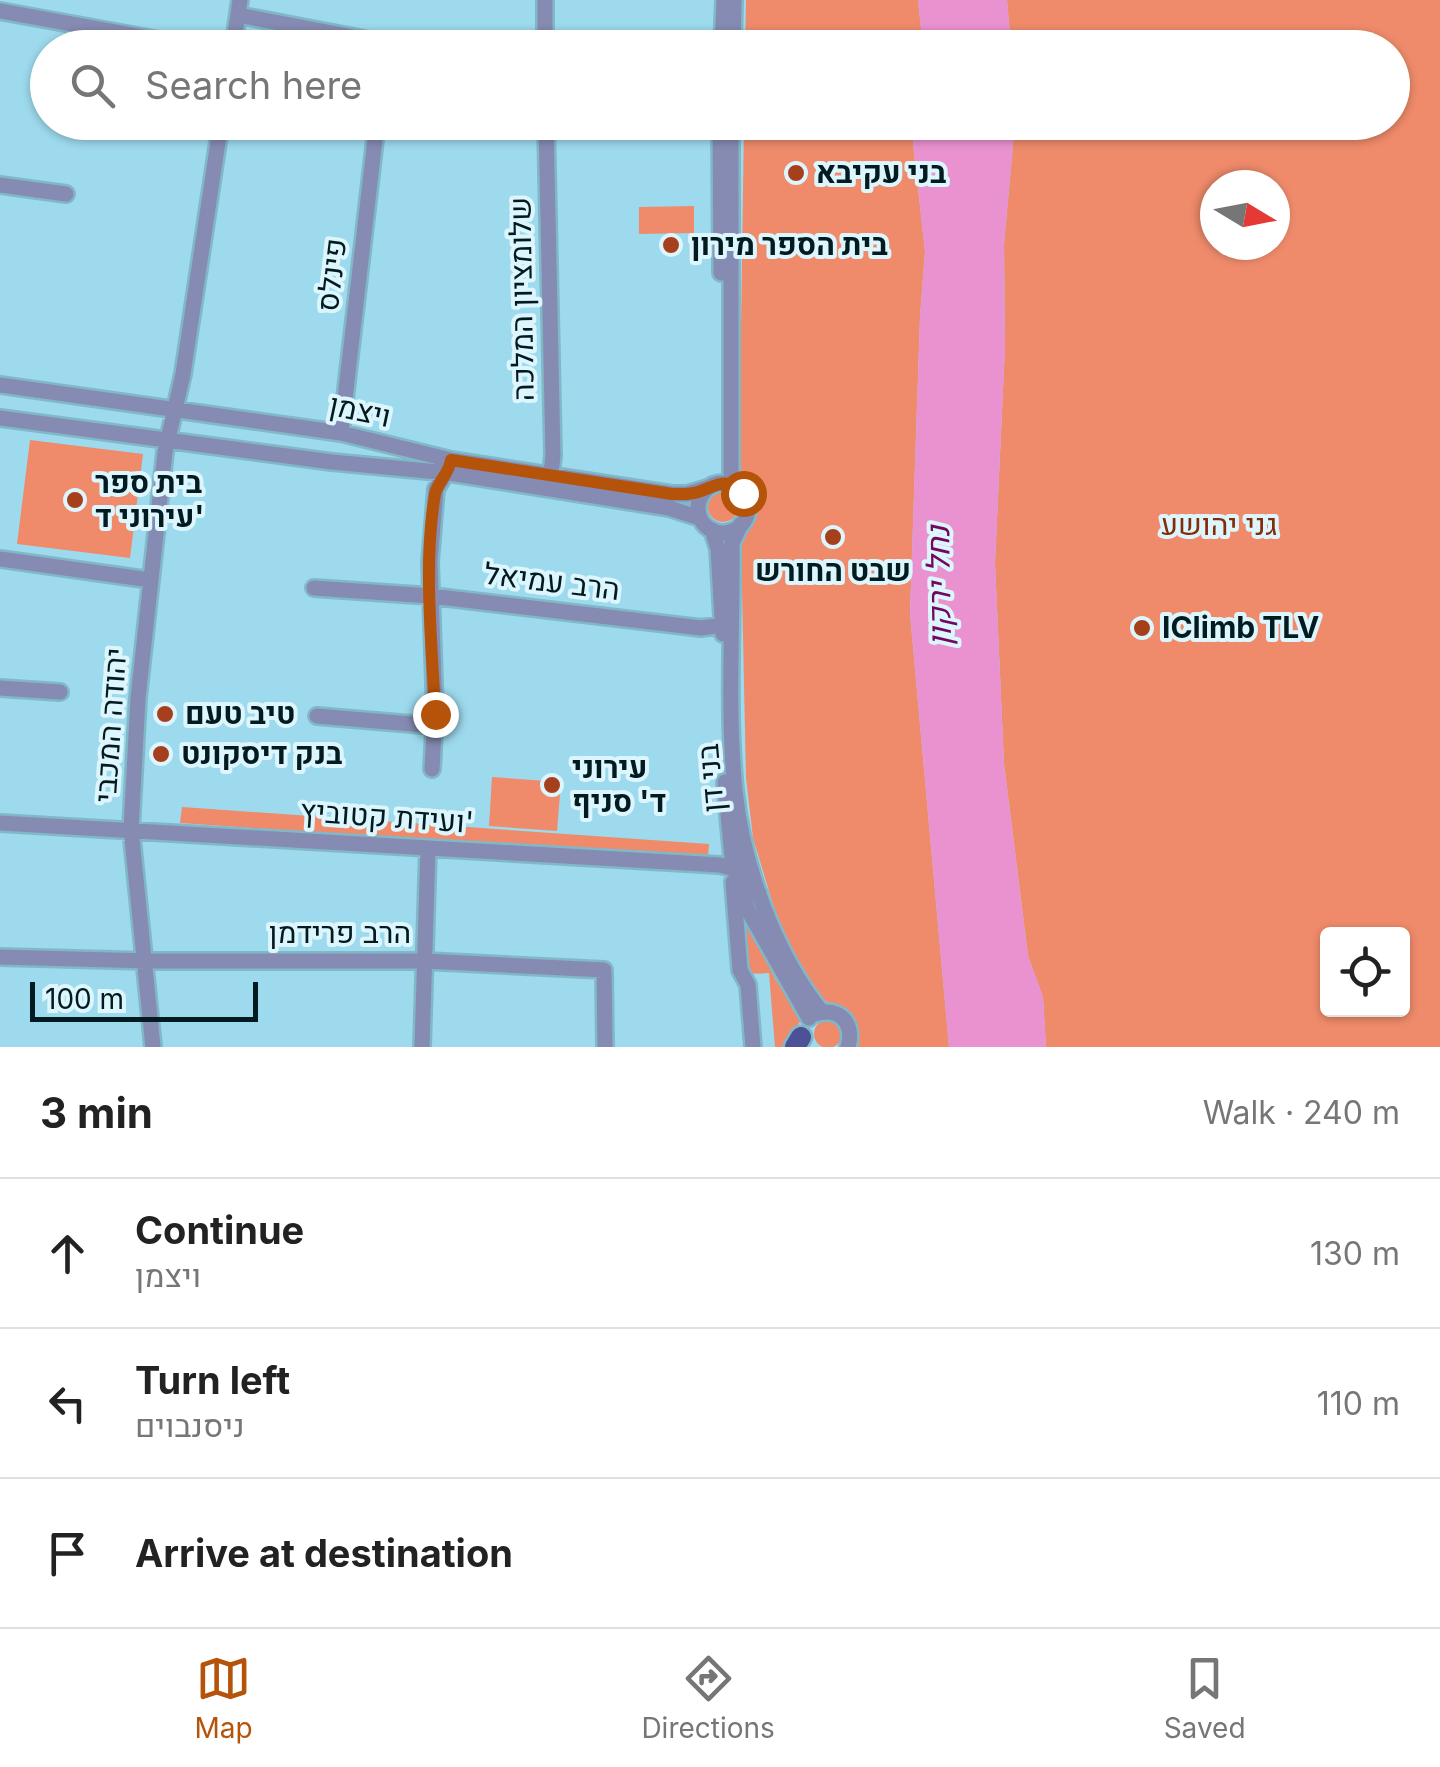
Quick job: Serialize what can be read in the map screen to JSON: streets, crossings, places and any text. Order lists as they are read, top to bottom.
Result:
{
  "streets": {
    "street": [
      "פינלס",
      "שלומציון המלכה",
      "ויצמן",
      "הרב עמיאל",
      "יהודה המכבי",
      "בני דן",
      "ועידת קטוביץ'",
      "הרב פרידמן"
    ]
  },
  "crossings": [
    ["פינלס", "ויצמן"],
    ["שלומציון המלכה", "ויצמן"],
    ["ויצמן", "יהודה המכבי"],
    ["ויצמן", "בני דן"],
    ["הרב עמיאל", "בני דן"],
    ["יהודה המכבי", "ועידת קטוביץ'"],
    ["יהודה המכבי", "הרב פרידמן"],
    ["בני דן", "ועידת קטוביץ'"]
  ],
  "water": ["נחל ירקון"],
  "parks": ["גני יהושע"],
  "places": [
    "בני עקיבא",
    "בית הספר מירון",
    "בית ספר עירוני ד'",
    "שבט החורש",
    "IClimb TLV",
    "טיב טעם",
    "בנק דיסקונט",
    "עירוני ד' סניף"
  ],
  "scale_bar": "100 m",
  "north": "right",
  "page": {
    "search": "Search here",
    "scale": "100 m",
    "heading": ["3 min", "Walk · 240 m"],
    "list": [
      ["Continue", "ויצמן", "130 m"],
      ["Turn left", "ניסנבוים", "110 m"],
      "Arrive at destination"
    ],
    "nav": ["Map", "Directions", "Saved"]
  }
}
